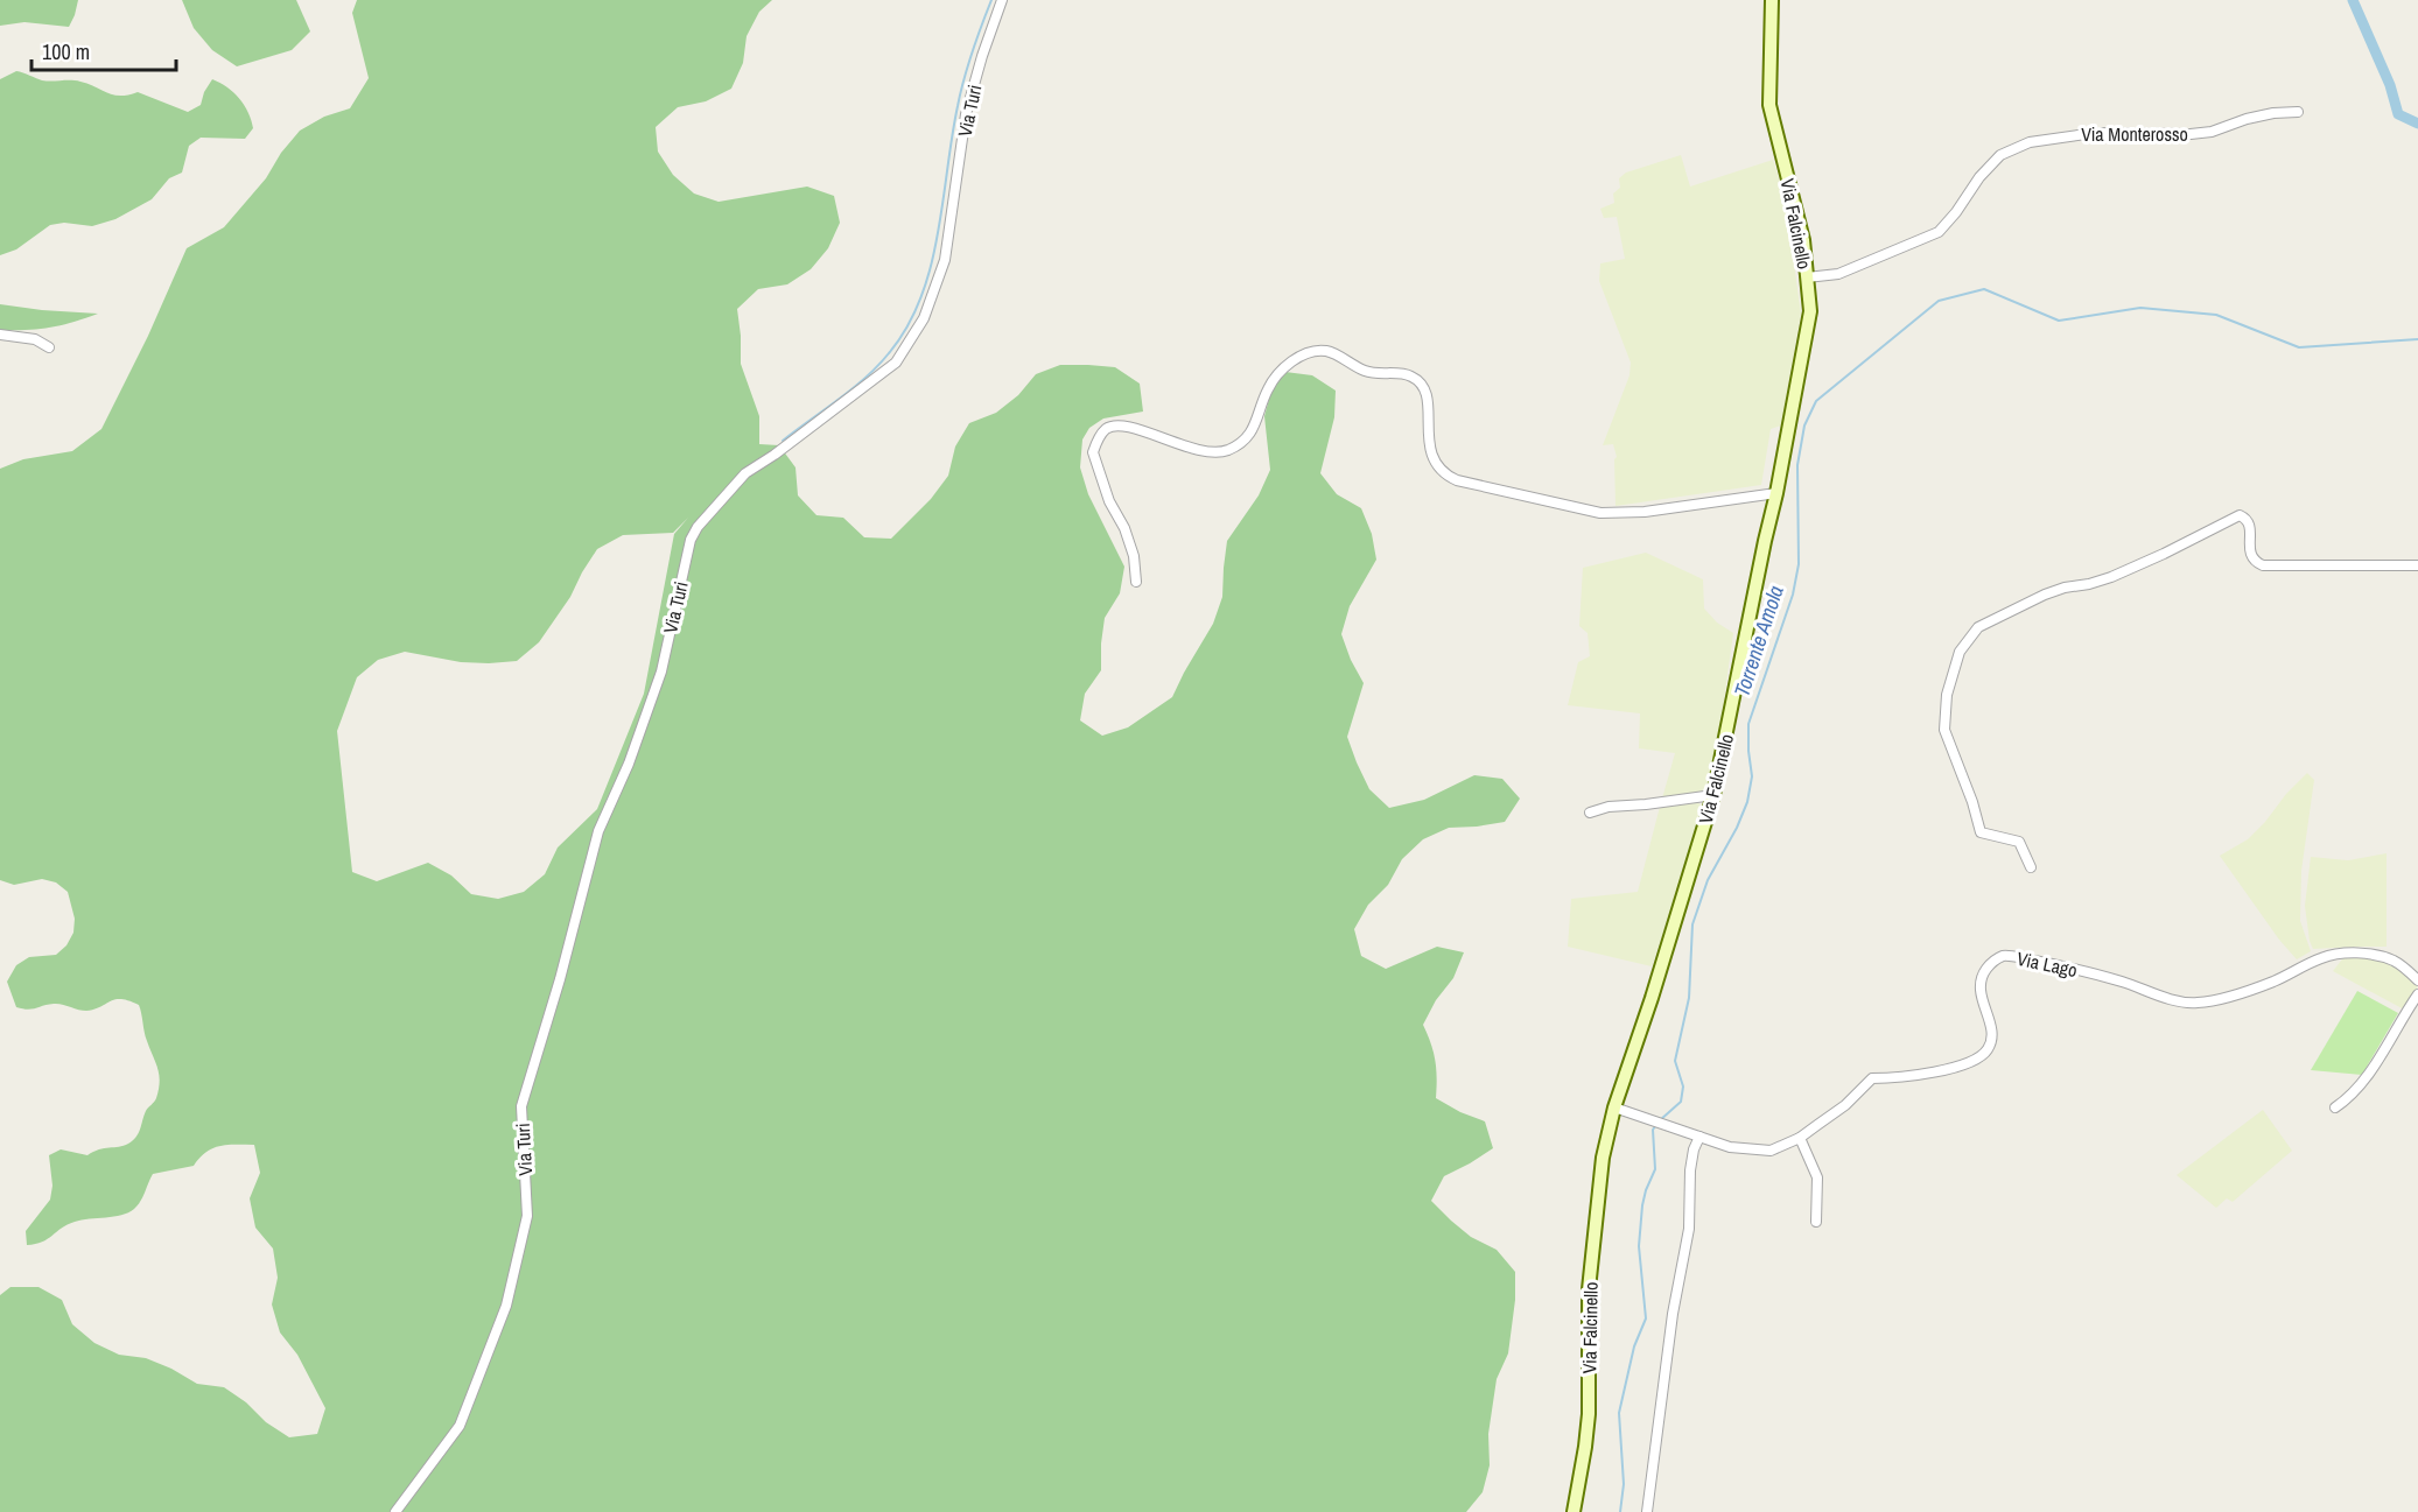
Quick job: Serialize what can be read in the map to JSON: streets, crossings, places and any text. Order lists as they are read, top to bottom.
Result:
{
  "streets": {
    "street": [
      "Via Turi",
      "Via Monterosso",
      "Via Falcinello",
      "Via Lago"
    ]
  },
  "crossings": [
    ["Via Monterosso", "Via Falcinello"],
    ["Via Falcinello", "Via Lago"]
  ],
  "water": ["Torrente Amola"],
  "scale_bar": "100 m"
}
